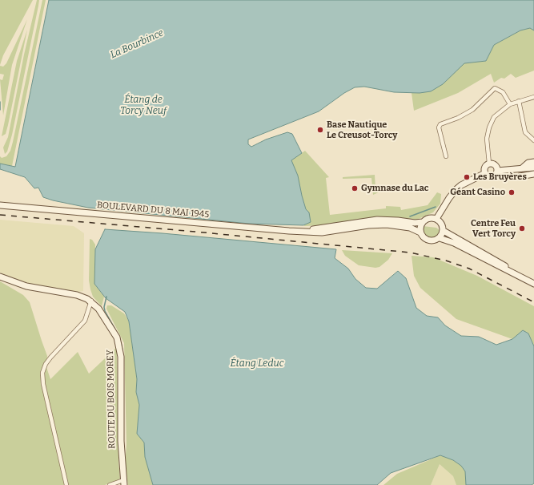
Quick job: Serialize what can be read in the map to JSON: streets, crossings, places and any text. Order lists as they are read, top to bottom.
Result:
{
  "streets": {
    "main road": ["BOULEVARD DU 8 MAI 1945", "ROUTE DU BOIS MOREY"]
  },
  "water": ["La Bourbince", "Étang de Torcy Neuf", "Étang Leduc"],
  "places": [
    "Base Nautique Le Creusot-Torcy",
    "Les Bruyères",
    "Gymnase du Lac",
    "Géant Casino",
    "Centre Feu Vert Torcy"
  ]
}
